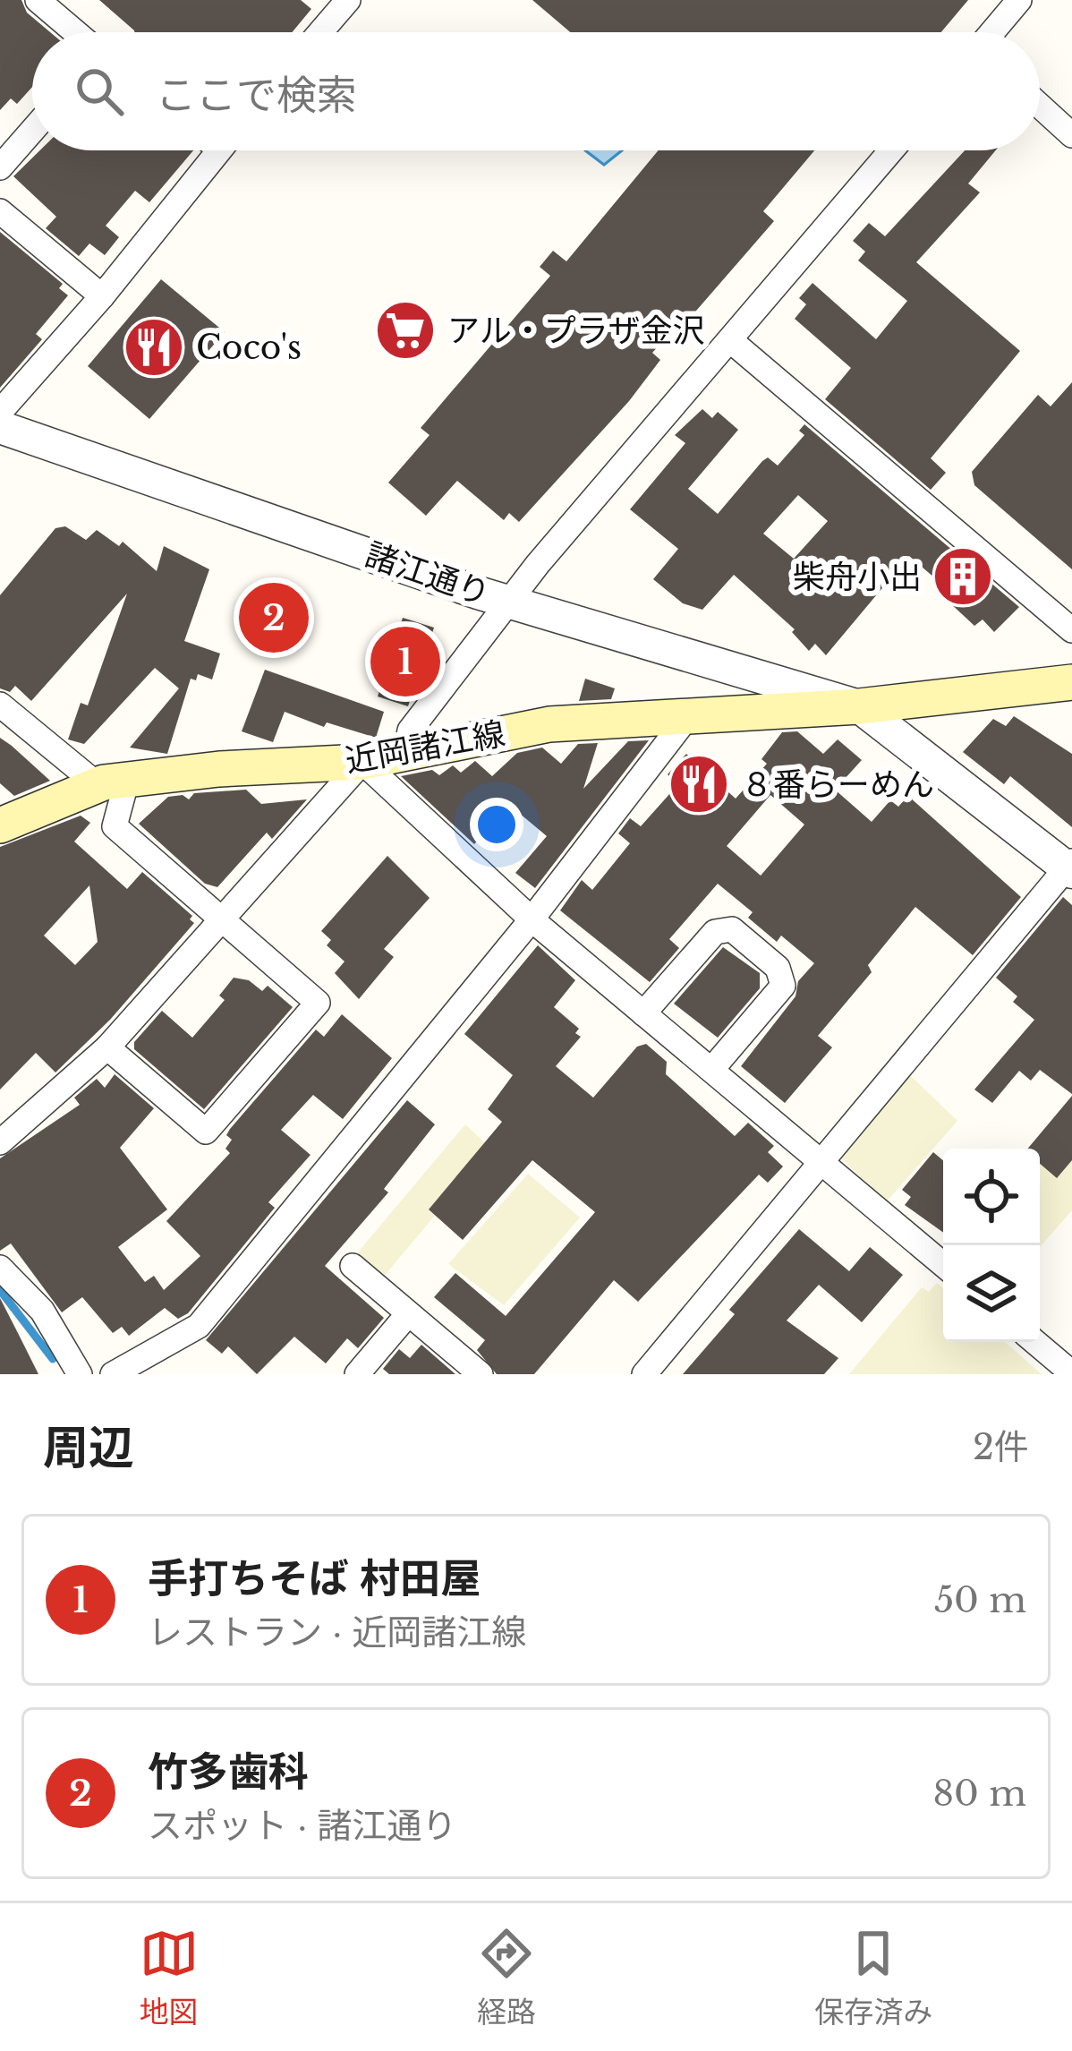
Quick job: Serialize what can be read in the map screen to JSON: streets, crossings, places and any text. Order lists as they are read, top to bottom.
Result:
{
  "streets": {
    "main road": ["近岡諸江線"],
    "street": ["諸江通り"]
  },
  "crossings": [
    ["諸江通り", "近岡諸江線"]
  ],
  "places": {
    "supermarket": ["アル・プラザ金沢"],
    "restaurant": ["Coco's", "８番らーめん"],
    "building": ["柴舟小出"]
  },
  "page": {
    "search": "ここで検索",
    "pins": ["2", "1"],
    "heading": ["周辺", "2件"],
    "list": [
      {
        "mark": "1",
        "name": "手打ちそば 村田屋",
        "note": "レストラン · 近岡諸江線",
        "value": "50 m"
      },
      {
        "mark": "2",
        "name": "竹多歯科",
        "note": "スポット · 諸江通り",
        "value": "80 m"
      }
    ],
    "nav": ["地図", "経路", "保存済み"]
  }
}
